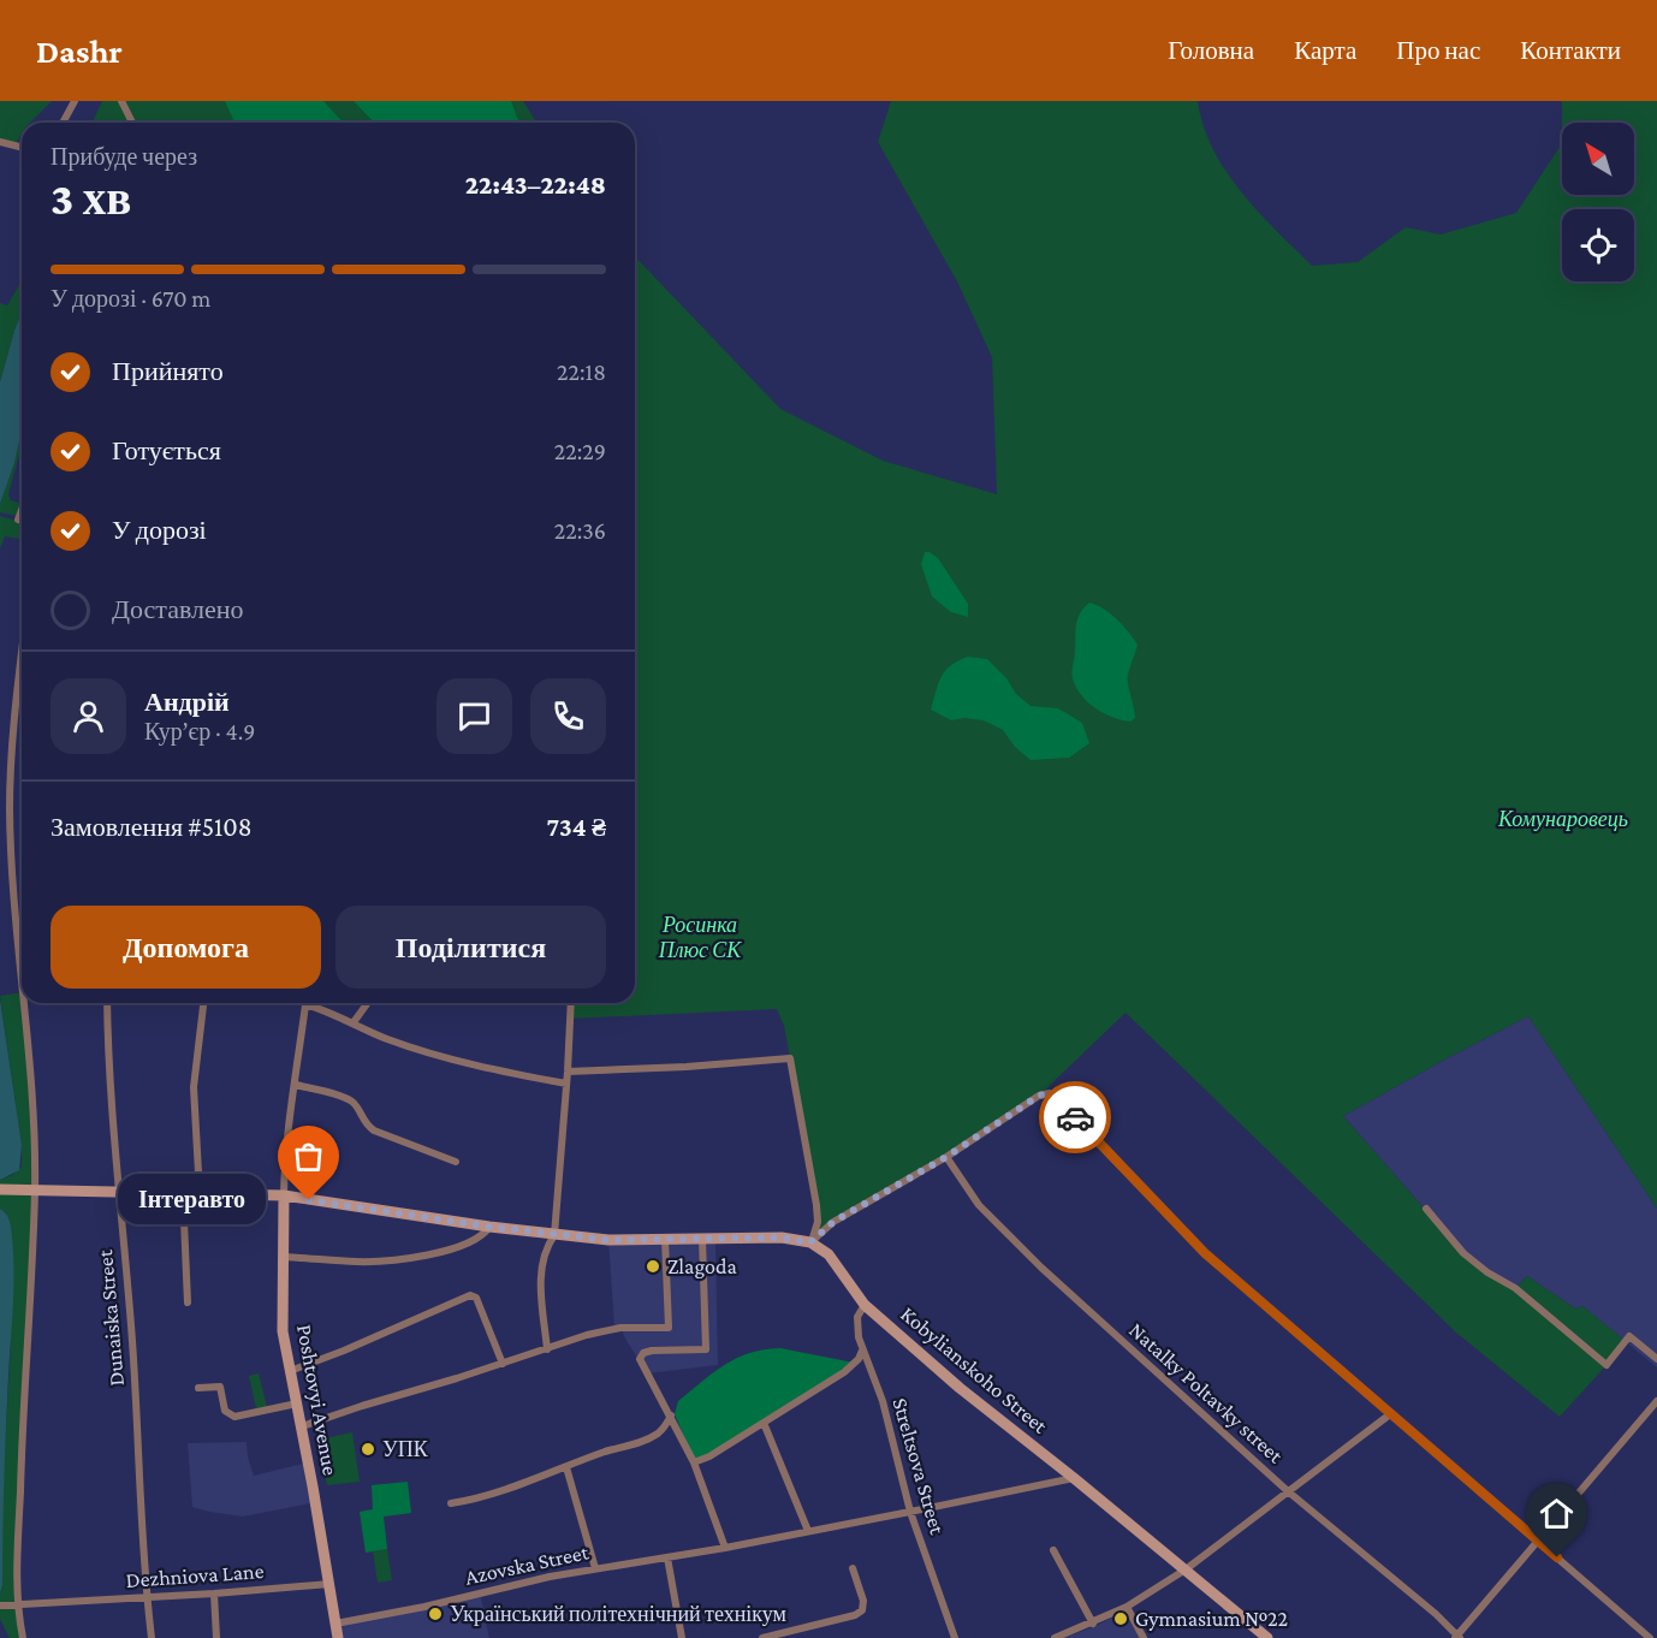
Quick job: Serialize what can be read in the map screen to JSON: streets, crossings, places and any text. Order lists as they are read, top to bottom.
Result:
{
  "streets": {
    "main road": ["Kobylianskoho Street", "Poshtovyi Avenue"],
    "street": [
      "Dunaiska Street",
      "Natalky Poltavky street",
      "Streltsova Street",
      "Azovska Street",
      "Dezhniova Lane"
    ]
  },
  "crossings": [
    ["Dunaiska Street", "Dezhniova Lane"],
    ["Kobylianskoho Street", "Streltsova Street"],
    ["Kobylianskoho Street", "Azovska Street"],
    ["Poshtovyi Avenue", "Azovska Street"],
    ["Poshtovyi Avenue", "Dezhniova Lane"],
    ["Streltsova Street", "Azovska Street"]
  ],
  "parks": ["Комунаровець", "Росинка Плюс СК"],
  "places": [
    "Інтеравто",
    "Zlagoda",
    "УПК",
    "Український політехнічний технікум",
    "Gymnasium №22"
  ],
  "north": "top left",
  "page": {
    "header": "Dashr",
    "nav": [
      "Головна",
      "Карта",
      "Про нас",
      "Контакти"
    ],
    "heading": ["3 хв", "Прибуде через", "22:43–22:48"],
    "panel": [
      "Андрій",
      "Кур’єр · 4.9",
      "Замовлення #5108",
      "734 ₴"
    ],
    "bar": "У дорозі · 670 m",
    "list": [
      ["Прийнято", "22:18"],
      ["Готується", "22:29"],
      ["У дорозі", "22:36"],
      "Доставлено"
    ],
    "buttons": ["Допомога", "Поділитися"],
    "bubble": "Інтеравто"
  }
}
